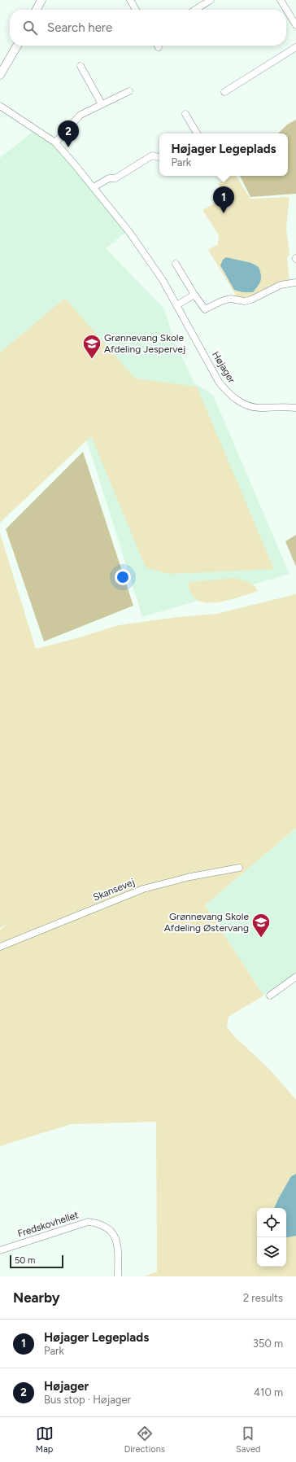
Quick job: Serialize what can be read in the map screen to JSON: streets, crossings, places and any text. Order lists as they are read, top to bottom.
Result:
{
  "streets": {
    "street": ["Højager", "Skansevej", "Fredskovhellet"]
  },
  "places": {
    "school or university": ["Grønnevang Skole Afdeling Jespervej", "Grønnevang Skole Afdeling Østervang"]
  },
  "scale_bar": "50 m",
  "page": {
    "search": "Search here",
    "pins": ["2", "1"],
    "popup": ["Højager Legeplads", "Park"],
    "scale": "50 m",
    "heading": ["Nearby", "2 results"],
    "list": [
      {
        "mark": "1",
        "name": "Højager Legeplads",
        "note": "Park",
        "value": "350 m"
      },
      {
        "mark": "2",
        "name": "Højager",
        "note": "Bus stop · Højager",
        "value": "410 m"
      }
    ],
    "nav": ["Map", "Directions", "Saved"]
  }
}
